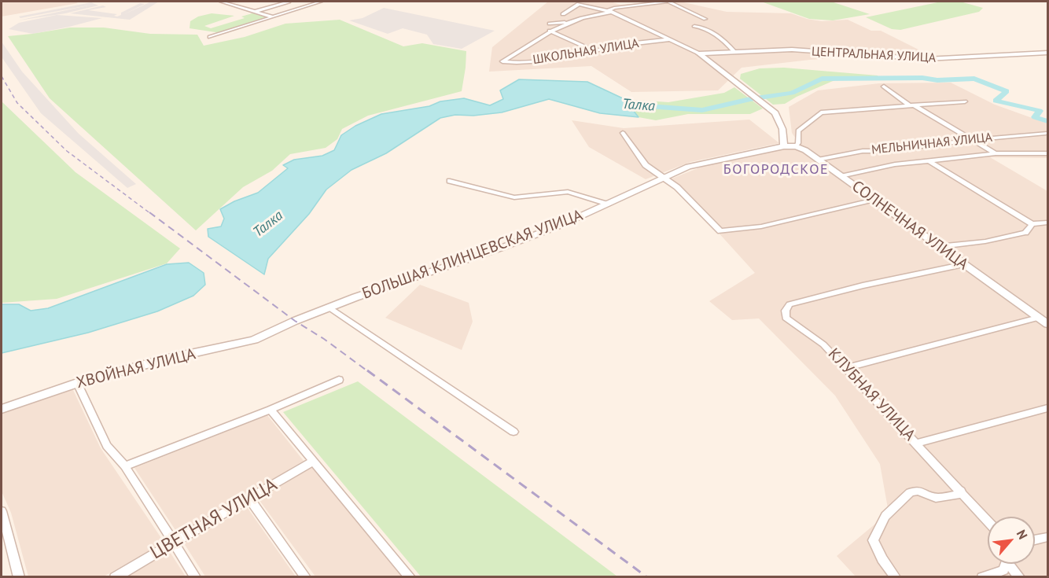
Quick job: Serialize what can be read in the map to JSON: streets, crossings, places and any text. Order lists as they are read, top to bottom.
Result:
{
  "streets": {
    "street": [
      "ШКОЛЬНАЯ УЛИЦА",
      "ЦЕНТРАЛЬНАЯ УЛИЦА",
      "МЕЛЬНИЧНАЯ УЛИЦА",
      "СОЛНЕЧНАЯ УЛИЦА",
      "БОЛЬШАЯ КЛИНЦЕВСКАЯ УЛИЦА",
      "ХВОЙНАЯ УЛИЦА",
      "КЛУБНАЯ УЛИЦА",
      "ЦВЕТНАЯ УЛИЦА"
    ]
  },
  "crossings": [
    ["МЕЛЬНИЧНАЯ УЛИЦА", "СОЛНЕЧНАЯ УЛИЦА"],
    ["СОЛНЕЧНАЯ УЛИЦА", "КЛУБНАЯ УЛИЦА"],
    ["БОЛЬШАЯ КЛИНЦЕВСКАЯ УЛИЦА", "ХВОЙНАЯ УЛИЦА"]
  ],
  "districts": ["БОГОРОДСКОЕ"],
  "water": ["Талка"],
  "north": "top right"
}
